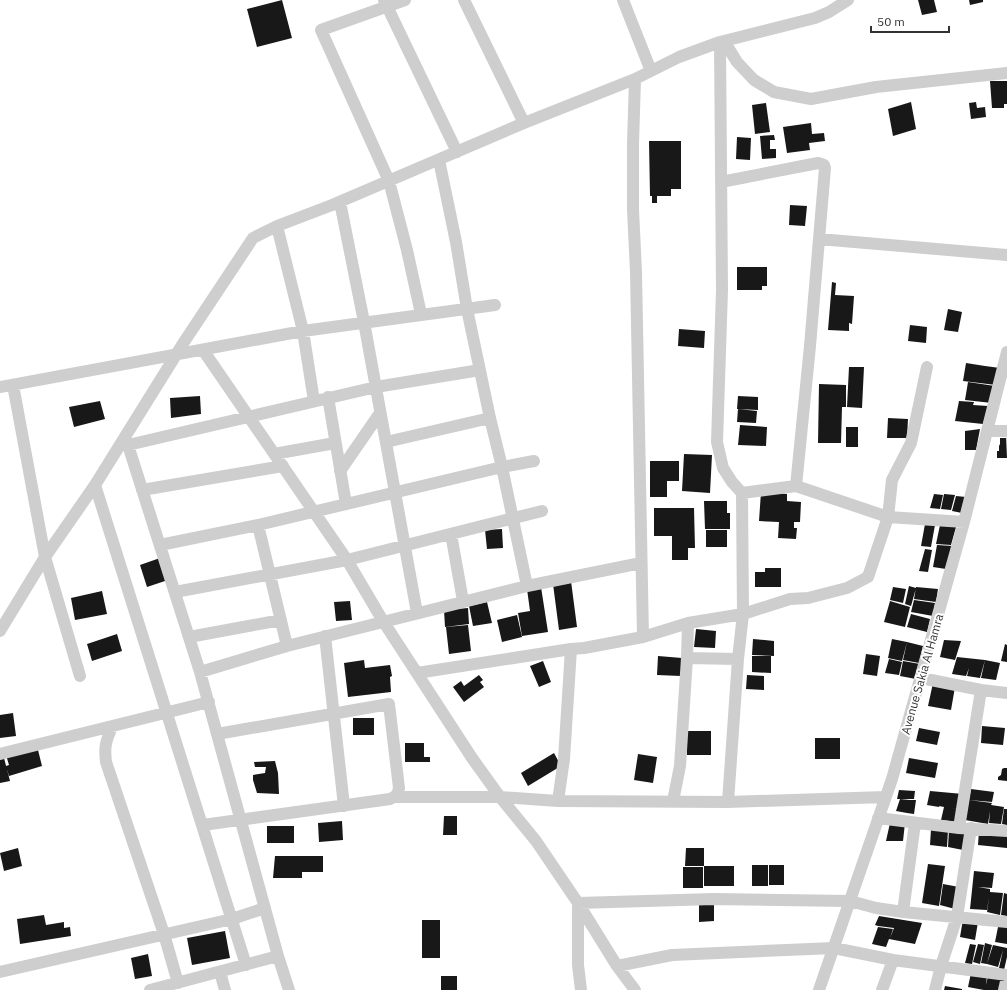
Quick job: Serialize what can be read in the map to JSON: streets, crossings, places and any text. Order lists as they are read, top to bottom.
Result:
{
  "streets": {
    "street": ["Avenue Sakia Al Hamra"]
  },
  "scale_bar": "50 m"
}
